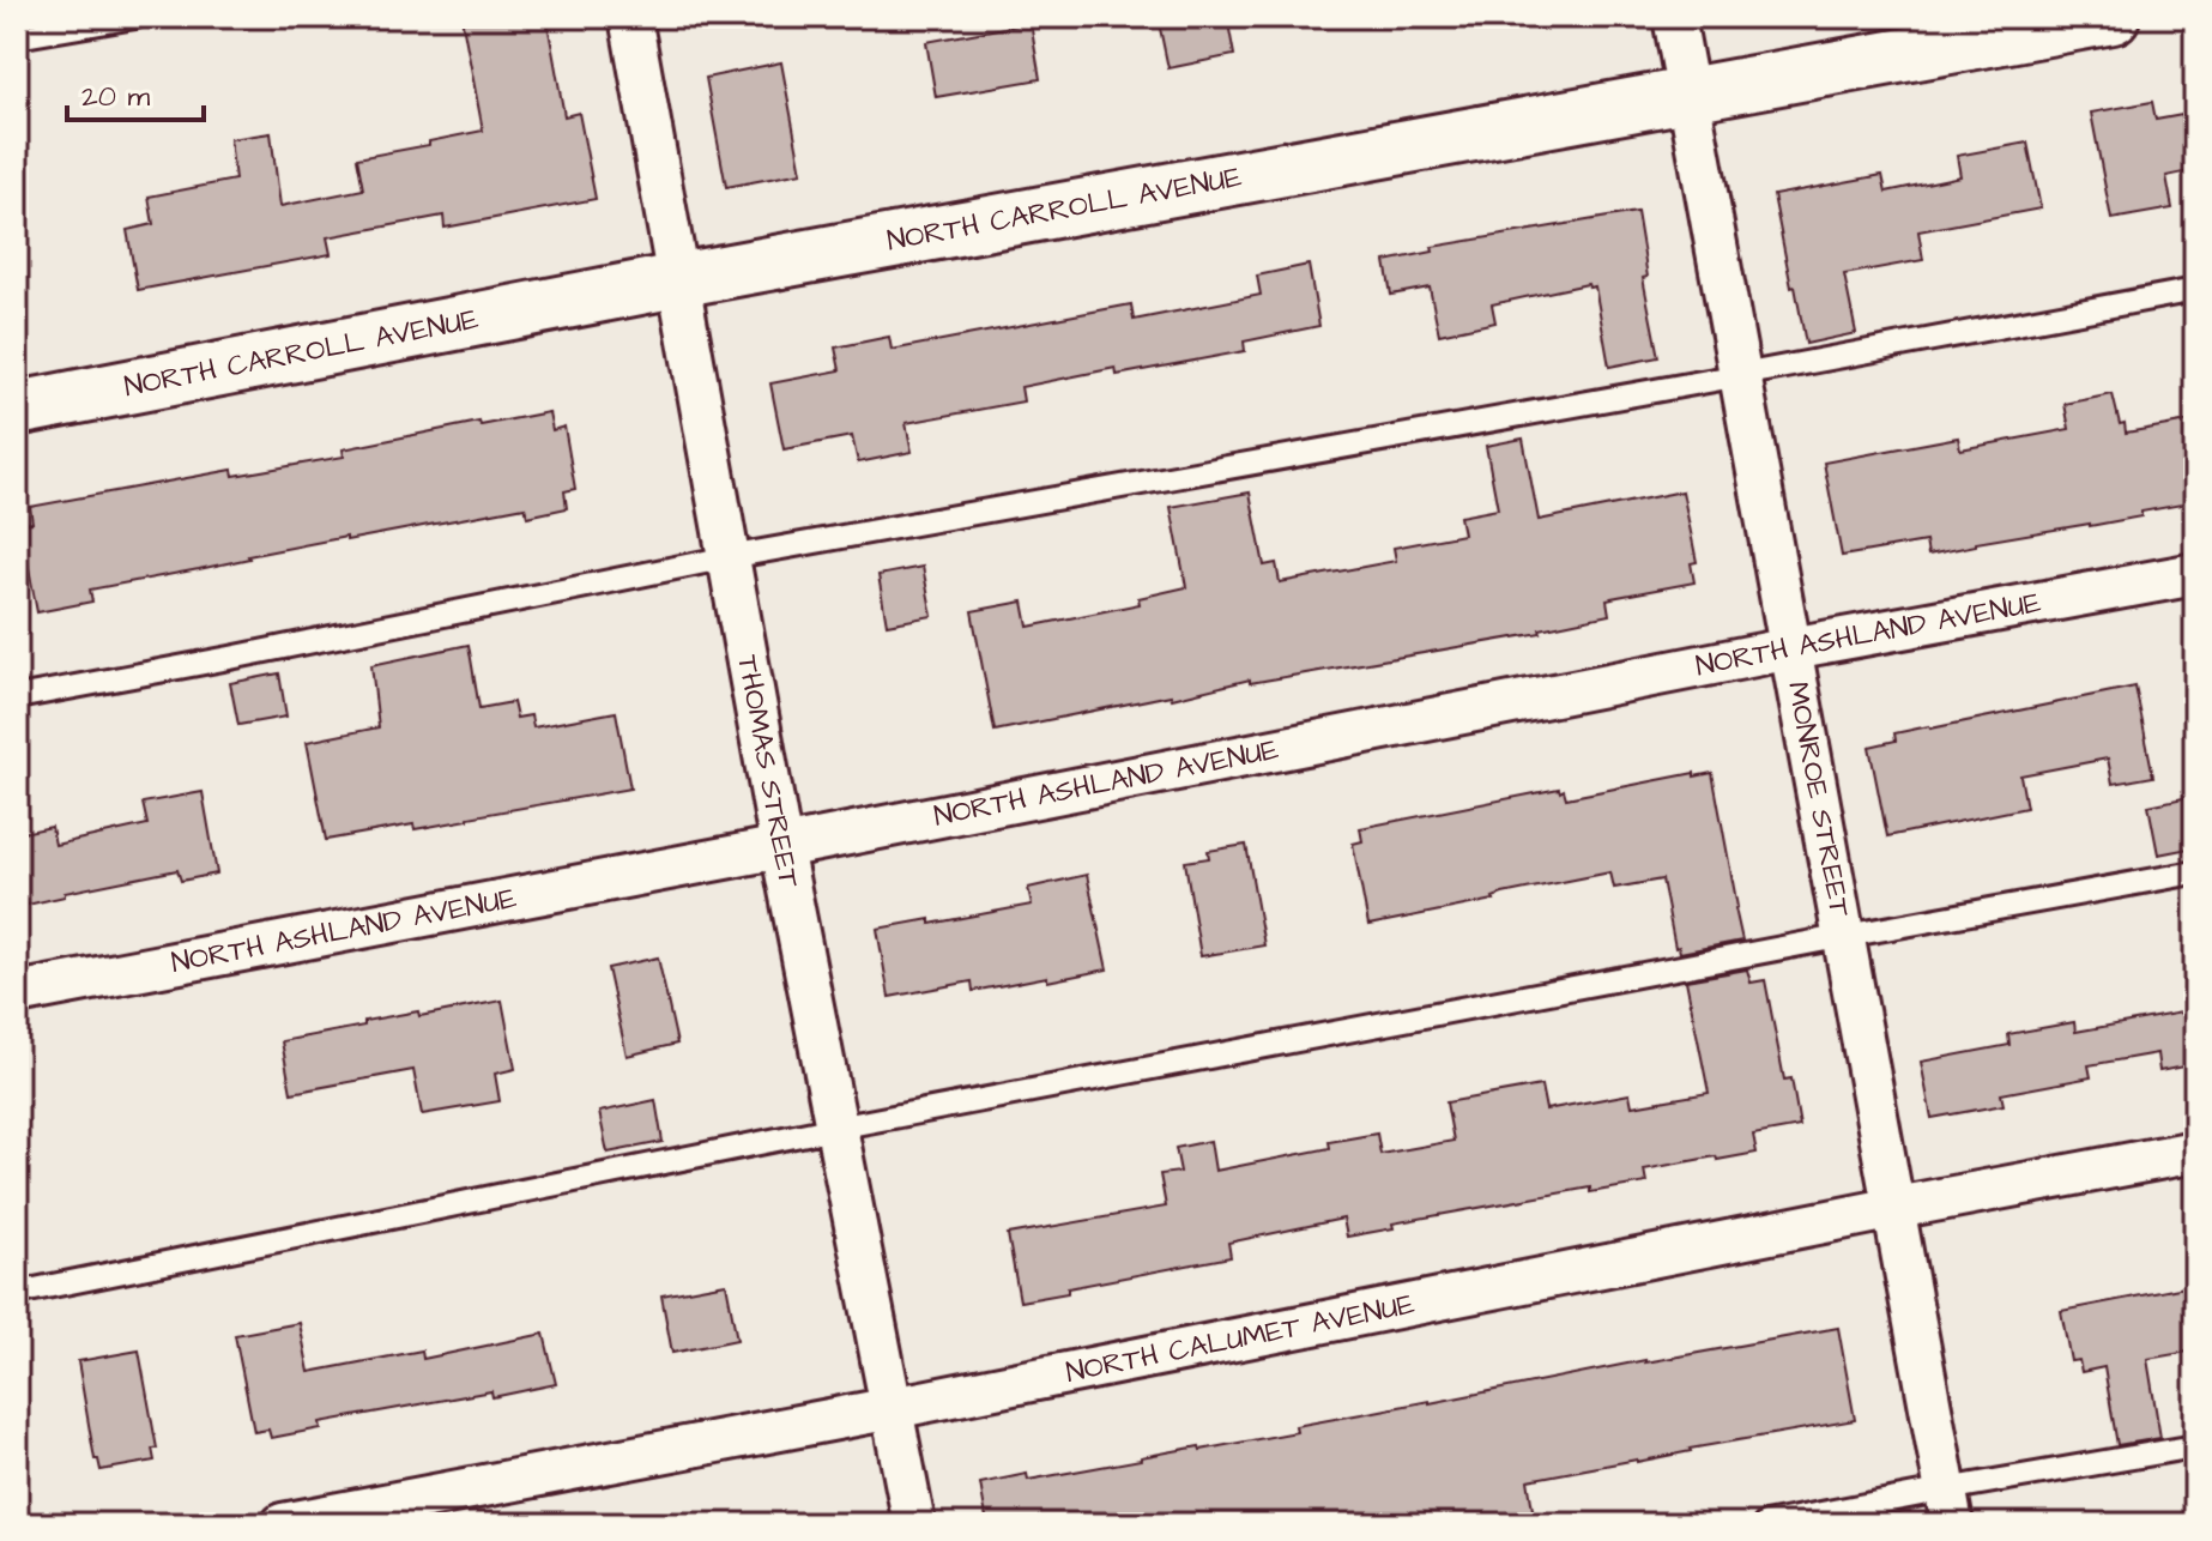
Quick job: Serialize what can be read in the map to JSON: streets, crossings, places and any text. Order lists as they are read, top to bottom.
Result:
{
  "streets": {
    "street": [
      "NORTH CARROLL AVENUE",
      "NORTH ASHLAND AVENUE",
      "THOMAS STREET",
      "MONROE STREET",
      "NORTH CALUMET AVENUE"
    ]
  },
  "crossings": [
    ["NORTH CARROLL AVENUE", "THOMAS STREET"],
    ["NORTH CARROLL AVENUE", "MONROE STREET"],
    ["NORTH ASHLAND AVENUE", "THOMAS STREET"],
    ["NORTH ASHLAND AVENUE", "MONROE STREET"],
    ["THOMAS STREET", "NORTH CALUMET AVENUE"],
    ["MONROE STREET", "NORTH CALUMET AVENUE"]
  ],
  "scale_bar": "20 m"
}
